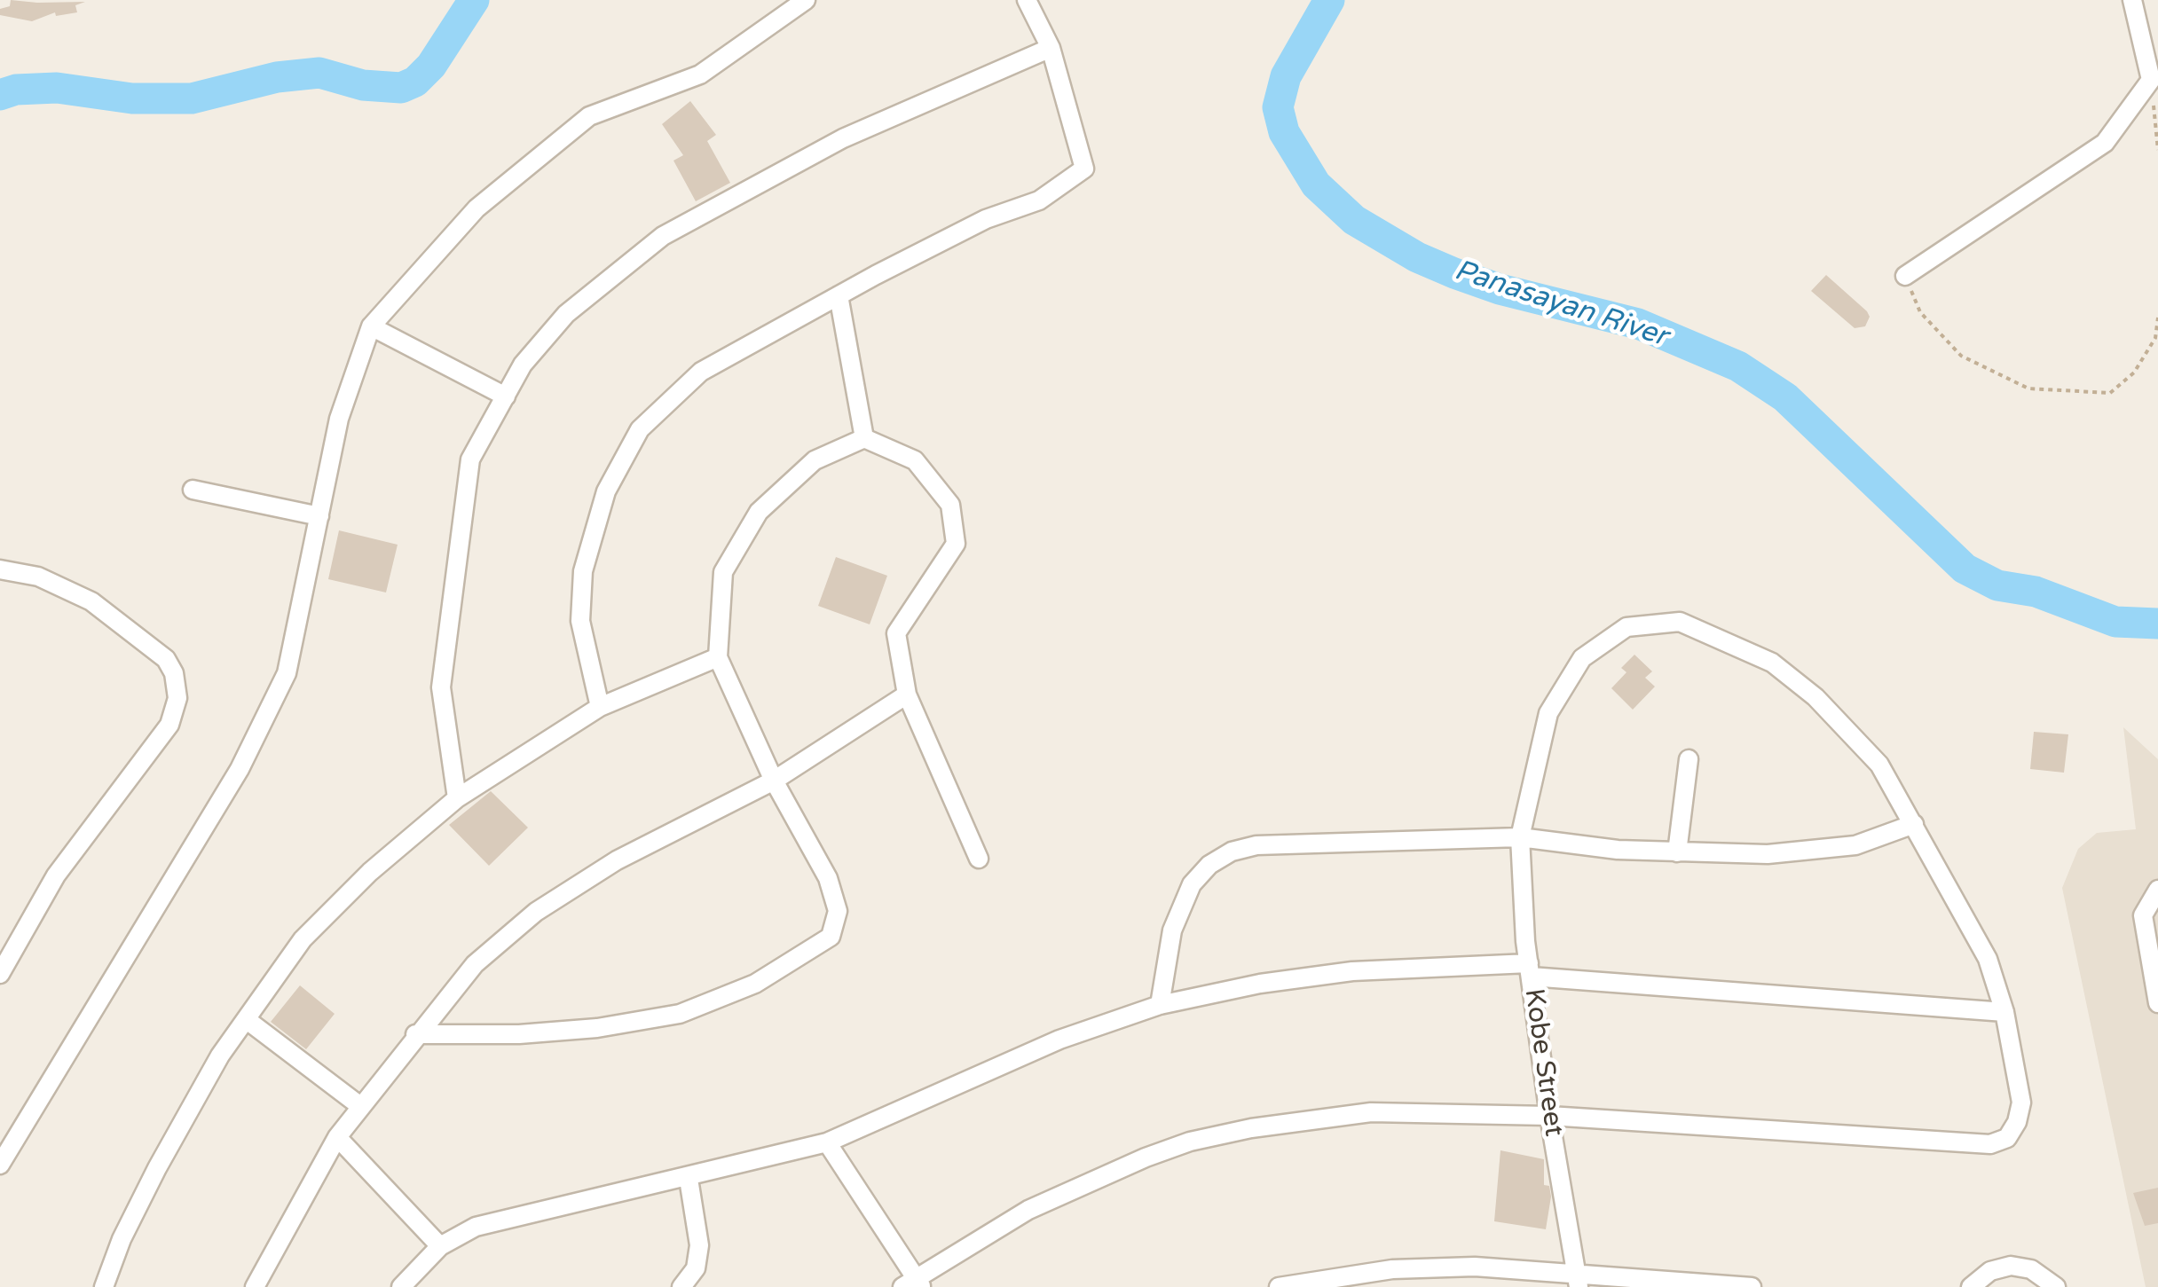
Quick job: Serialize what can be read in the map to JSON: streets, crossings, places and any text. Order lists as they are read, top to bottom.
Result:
{
  "streets": {
    "street": ["Kobe Street"]
  },
  "water": ["Panasayan River"]
}
